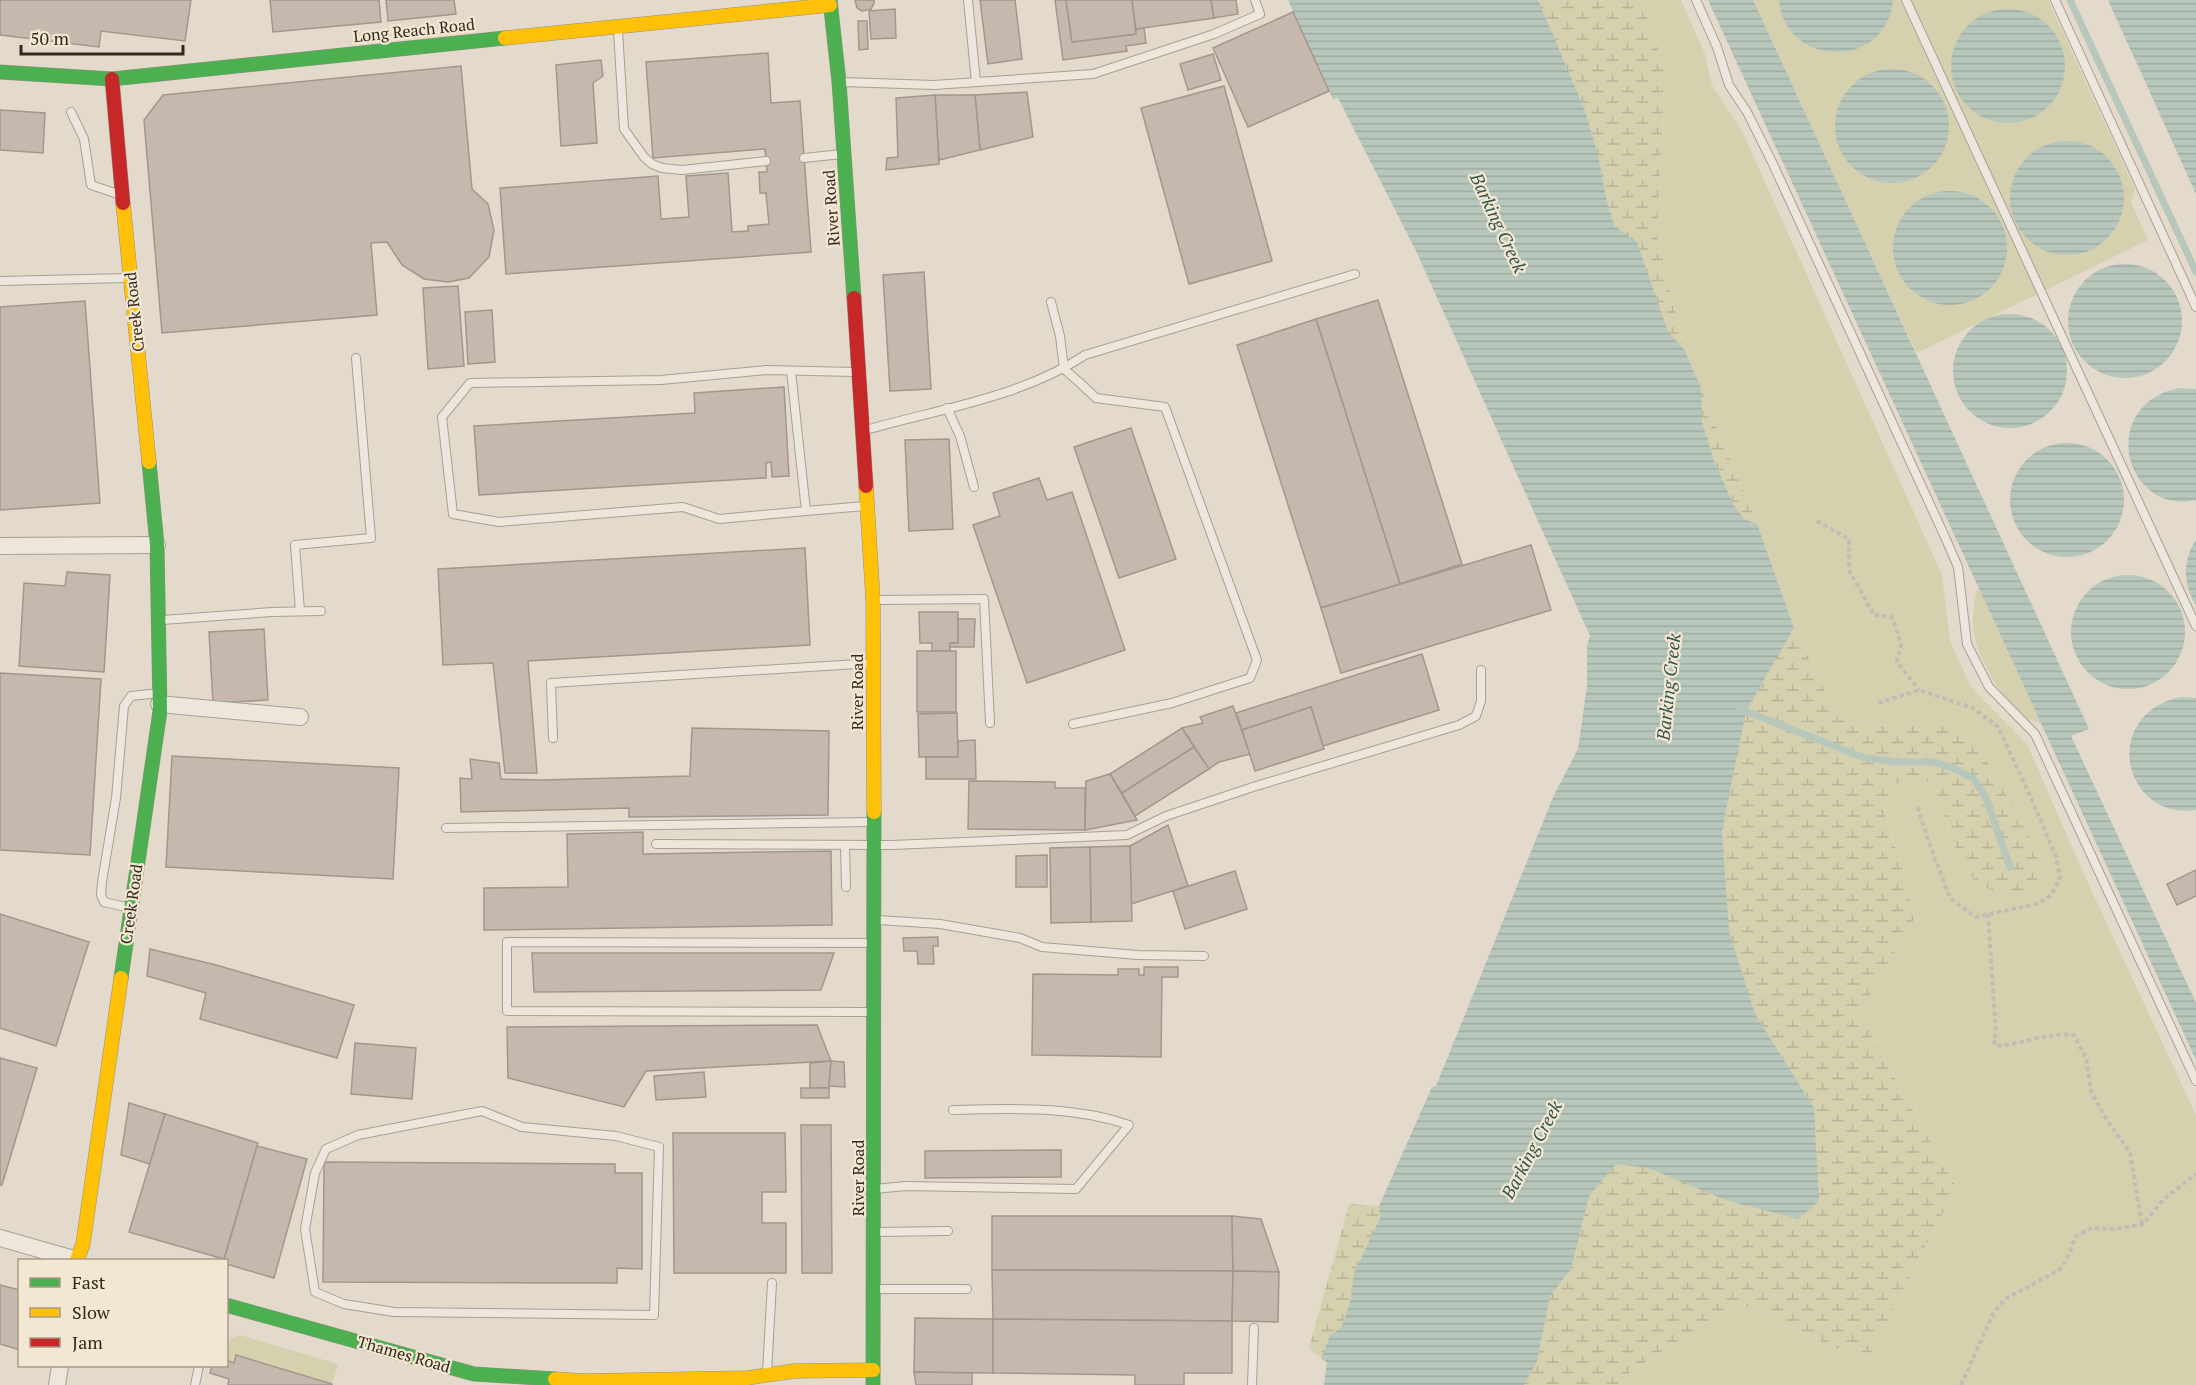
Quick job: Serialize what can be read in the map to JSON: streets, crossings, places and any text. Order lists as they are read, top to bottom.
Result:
{
  "streets": {
    "street": [
      "Long Reach Road",
      "River Road",
      "Creek Road",
      "Thames Road"
    ]
  },
  "crossings": [
    ["Long Reach Road", "River Road"],
    ["Long Reach Road", "Creek Road"]
  ],
  "water": ["Barking Creek"],
  "legend": ["Fast", "Slow", "Jam"],
  "scale_bar": "50 m"
}
